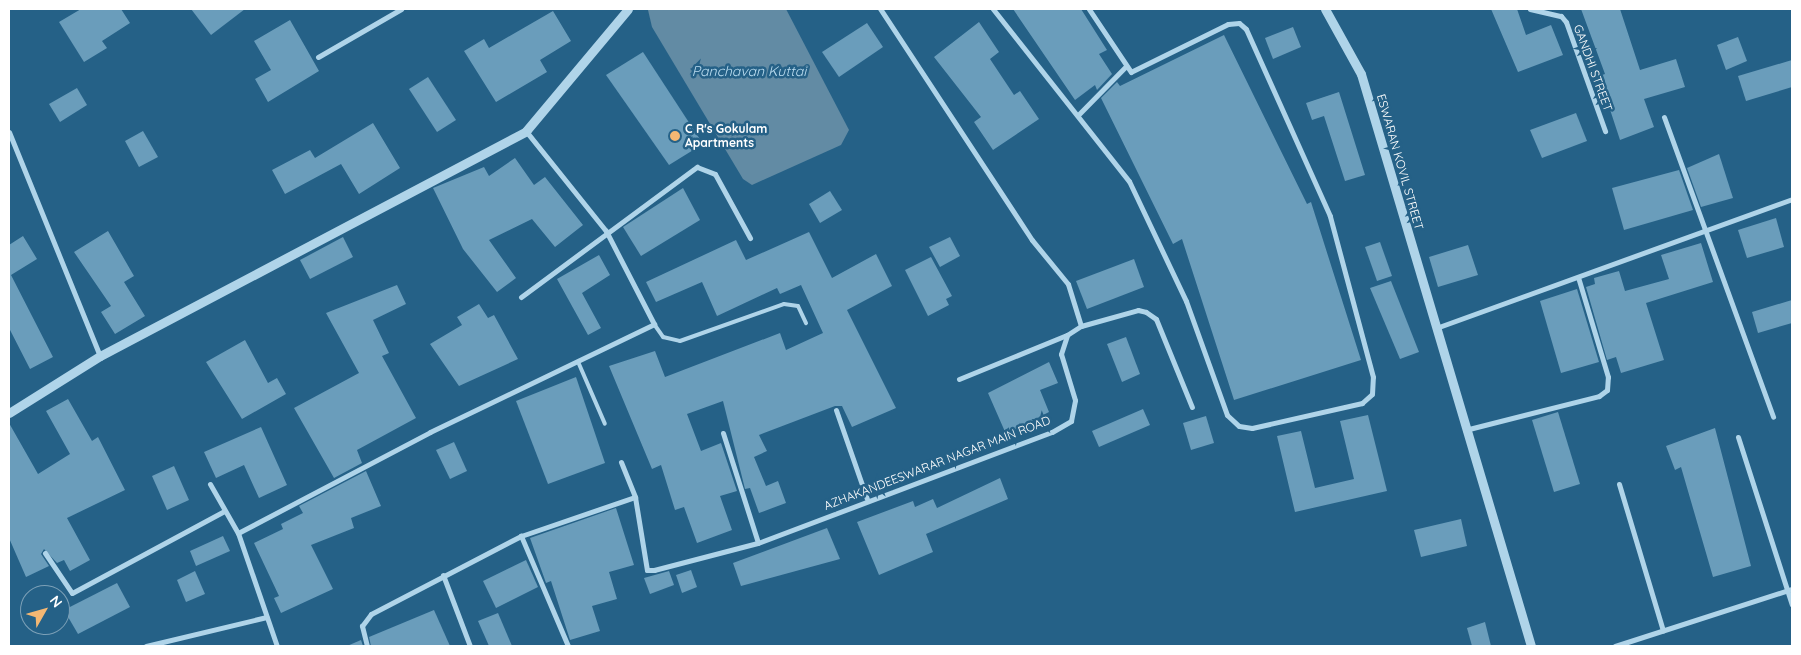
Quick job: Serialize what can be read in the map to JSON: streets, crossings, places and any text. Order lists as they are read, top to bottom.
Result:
{
  "streets": {
    "street": ["GANDHI STREET", "ESWARAN KOVIL STREET", "AZHAKANDEESWARAR NAGAR MAIN ROAD"]
  },
  "water": ["Panchavan Kuttai"],
  "places": ["C R's Gokulam Apartments"],
  "north": "top right"
}
